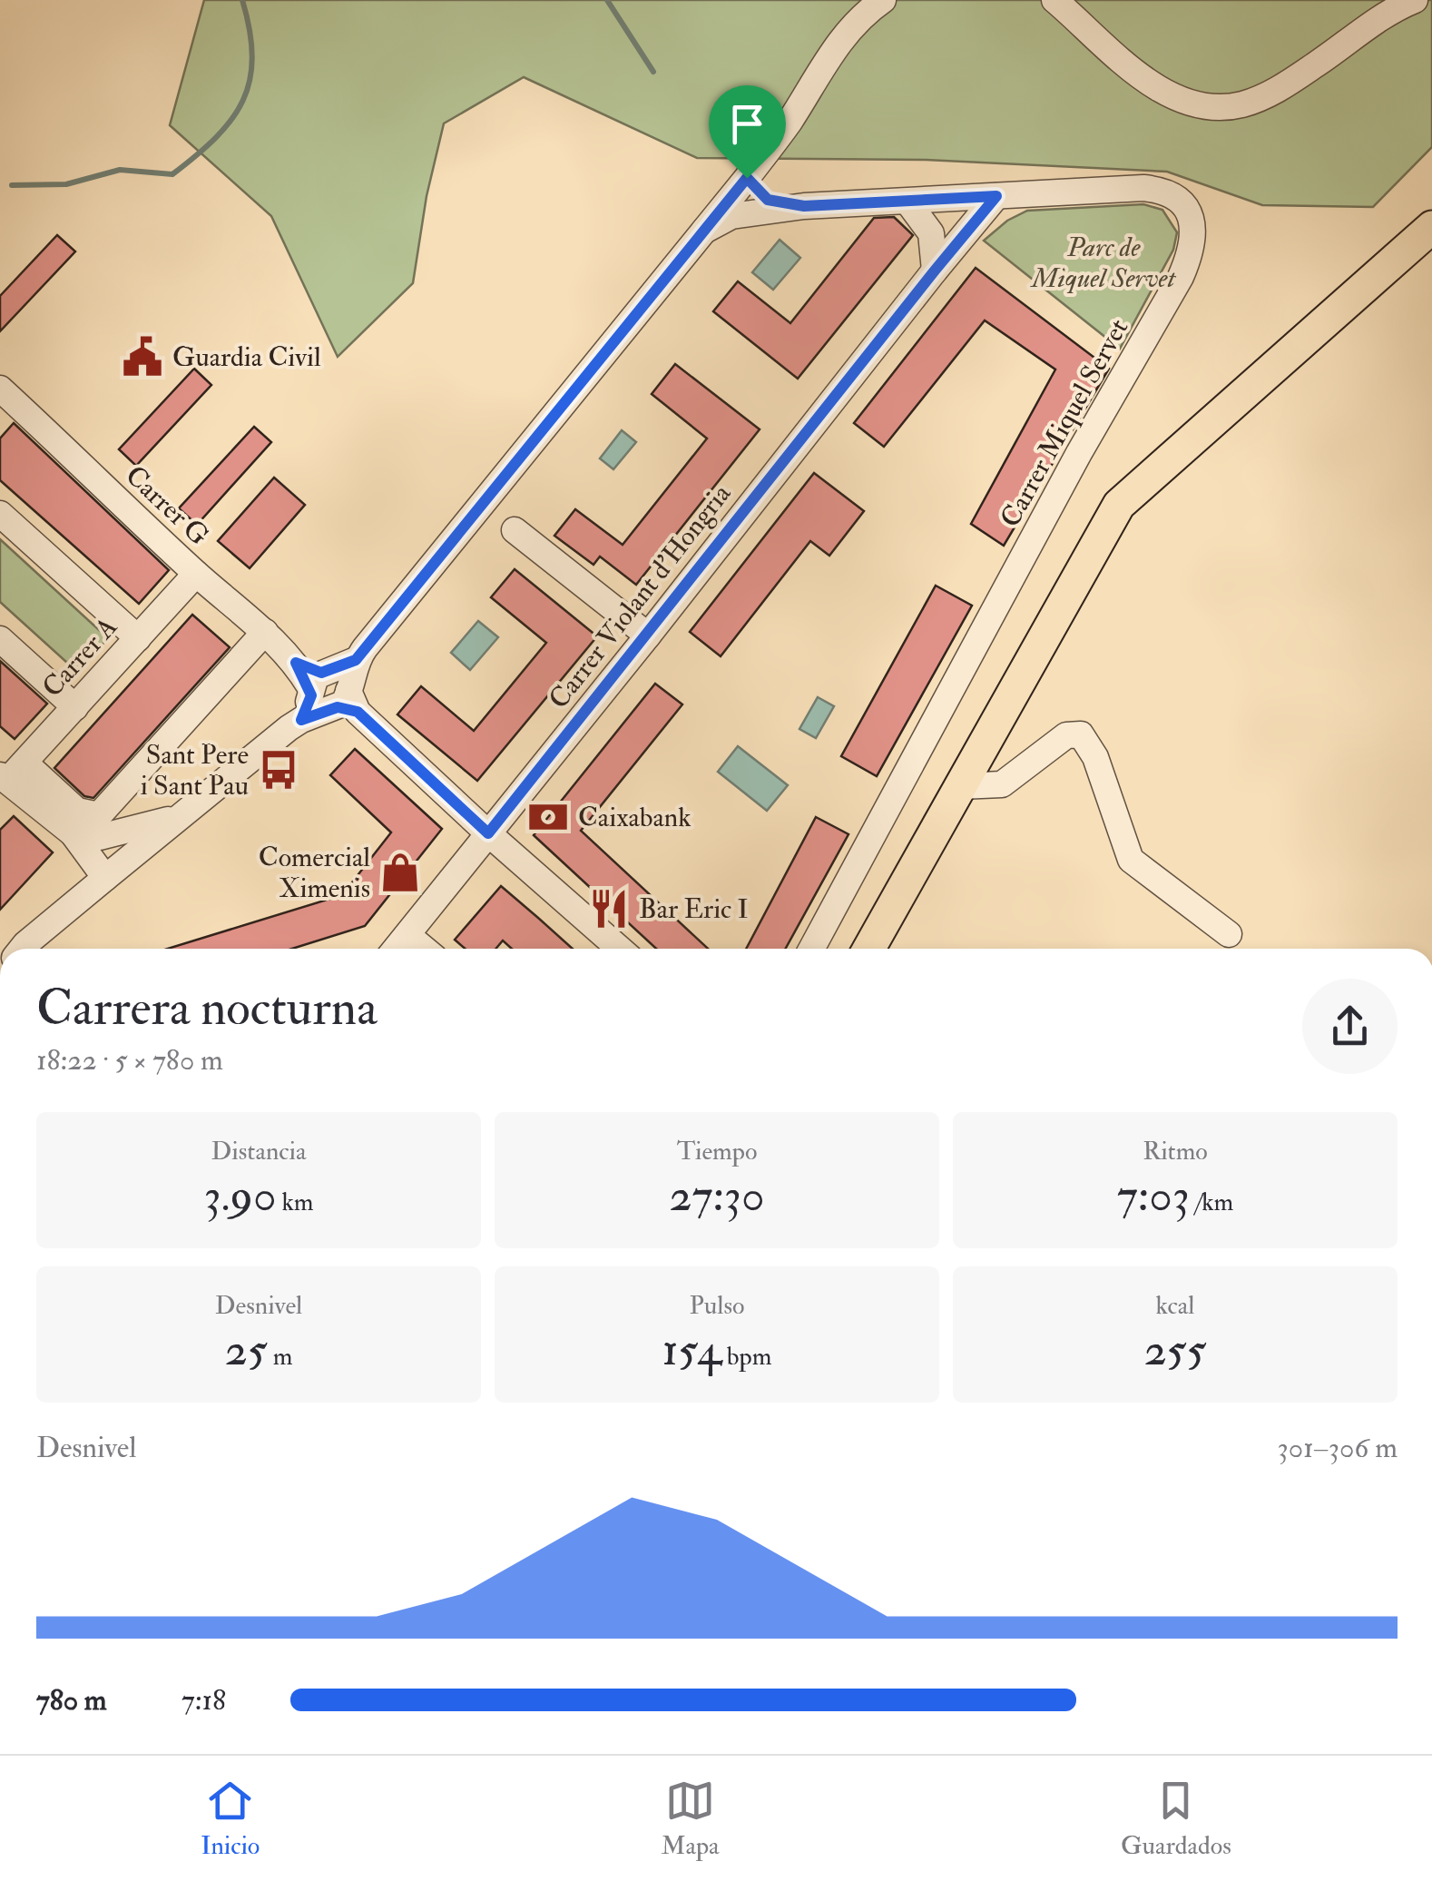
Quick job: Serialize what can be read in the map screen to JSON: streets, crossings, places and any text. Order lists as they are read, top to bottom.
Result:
{
  "streets": {
    "street": [
      "Carrer Miquel Servet",
      "Carrer G",
      "Carrer Violant d'Hongria",
      "Carrer A"
    ]
  },
  "crossings": [
    ["Carrer Miquel Servet", "Carrer Violant d'Hongria"],
    ["Carrer G", "Carrer A"]
  ],
  "parks": ["Parc de Miquel Servet"],
  "places": {
    "public building": ["Guardia Civil"],
    "bus stop": ["Sant Pere i Sant Pau"],
    "bank": ["Caixabank"],
    "shop": ["Comercial Ximenis"],
    "restaurant": ["Bar Eric I"]
  },
  "page": {
    "heading": ["Carrera nocturna", "18:22 · 5 × 780 m"],
    "stats": [
      ["Distancia", "3.90 km"],
      ["Tiempo", "27:30"],
      ["Ritmo", "7:03 /km"],
      ["Desnivel", "25 m"],
      ["Pulso", "154 bpm"],
      ["kcal", "255"]
    ],
    "chart": ["Desnivel", "301–306 m"],
    "list": [
      {
        "name": "780 m",
        "note": "7:18"
      }
    ],
    "tabs": ["Inicio", "Mapa", "Guardados"]
  }
}
